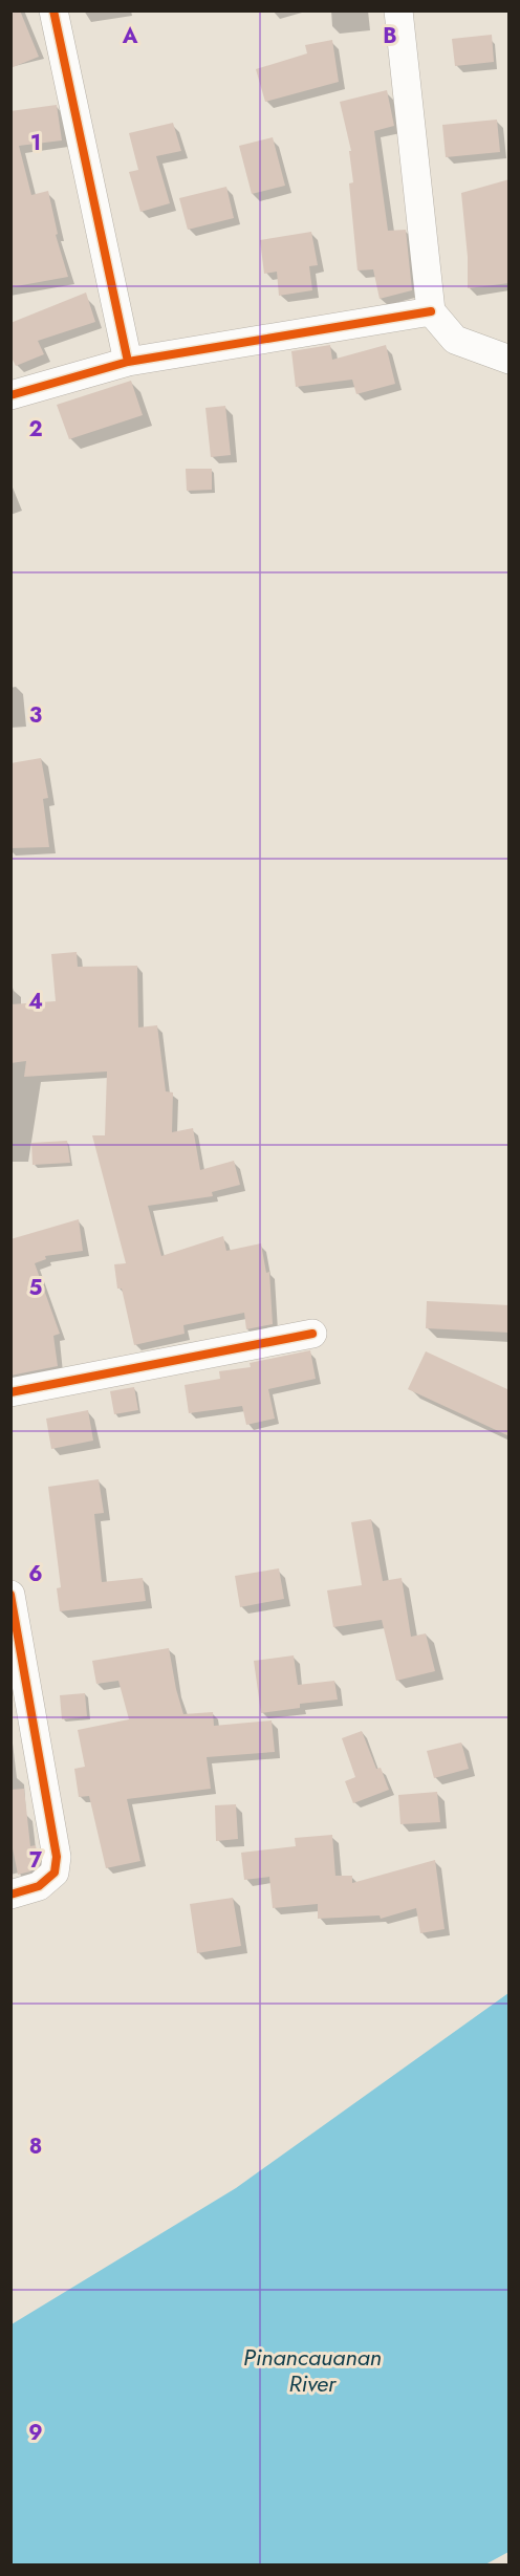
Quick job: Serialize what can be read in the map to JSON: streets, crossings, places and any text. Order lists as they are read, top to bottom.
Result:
{
  "water": ["Pinancauanan River"],
  "grid": {
    "columns": ["A", "B"],
    "rows": [
      "1",
      "2",
      "3",
      "4",
      "5",
      "6",
      "7",
      "8",
      "9"
    ]
  }
}
